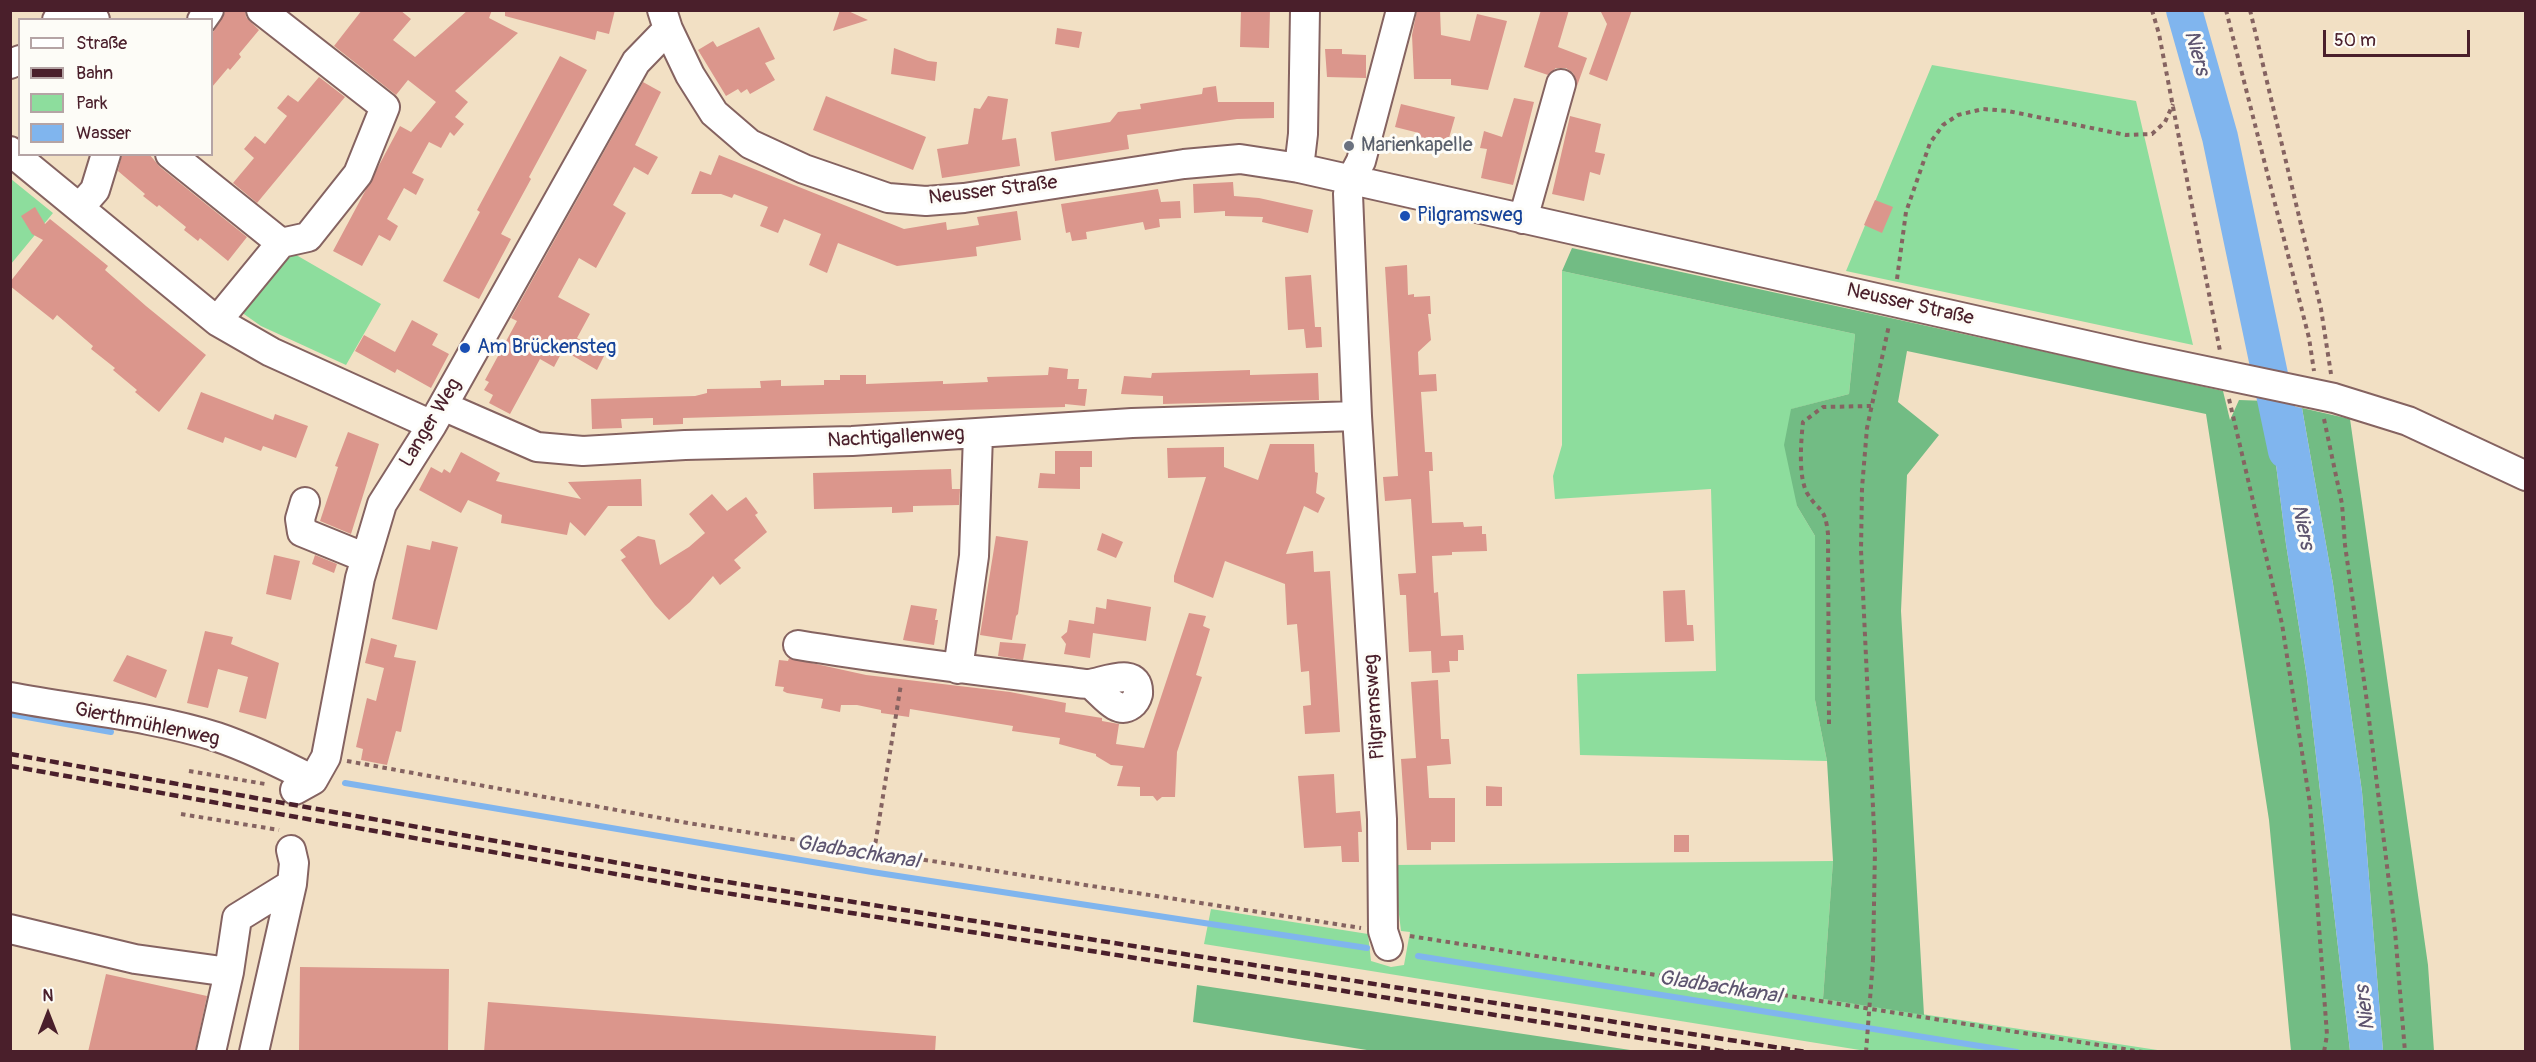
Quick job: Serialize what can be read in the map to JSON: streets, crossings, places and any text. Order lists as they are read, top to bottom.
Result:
{
  "streets": {
    "street": [
      "Neusser Straße",
      "Langer Weg",
      "Nachtigallenweg",
      "Pilgramsweg",
      "Gierthmühlenweg"
    ]
  },
  "crossings": [
    ["Neusser Straße", "Langer Weg"],
    ["Neusser Straße", "Pilgramsweg"],
    ["Langer Weg", "Nachtigallenweg"],
    ["Langer Weg", "Gierthmühlenweg"],
    ["Nachtigallenweg", "Pilgramsweg"]
  ],
  "water": ["Niers", "Gladbachkanal"],
  "places": ["Marienkapelle", "Pilgramsweg", "Am Brückensteg"],
  "legend": [
    "Straße",
    "Bahn",
    "Park",
    "Wasser"
  ],
  "scale_bar": "50 m",
  "north": "top"
}
